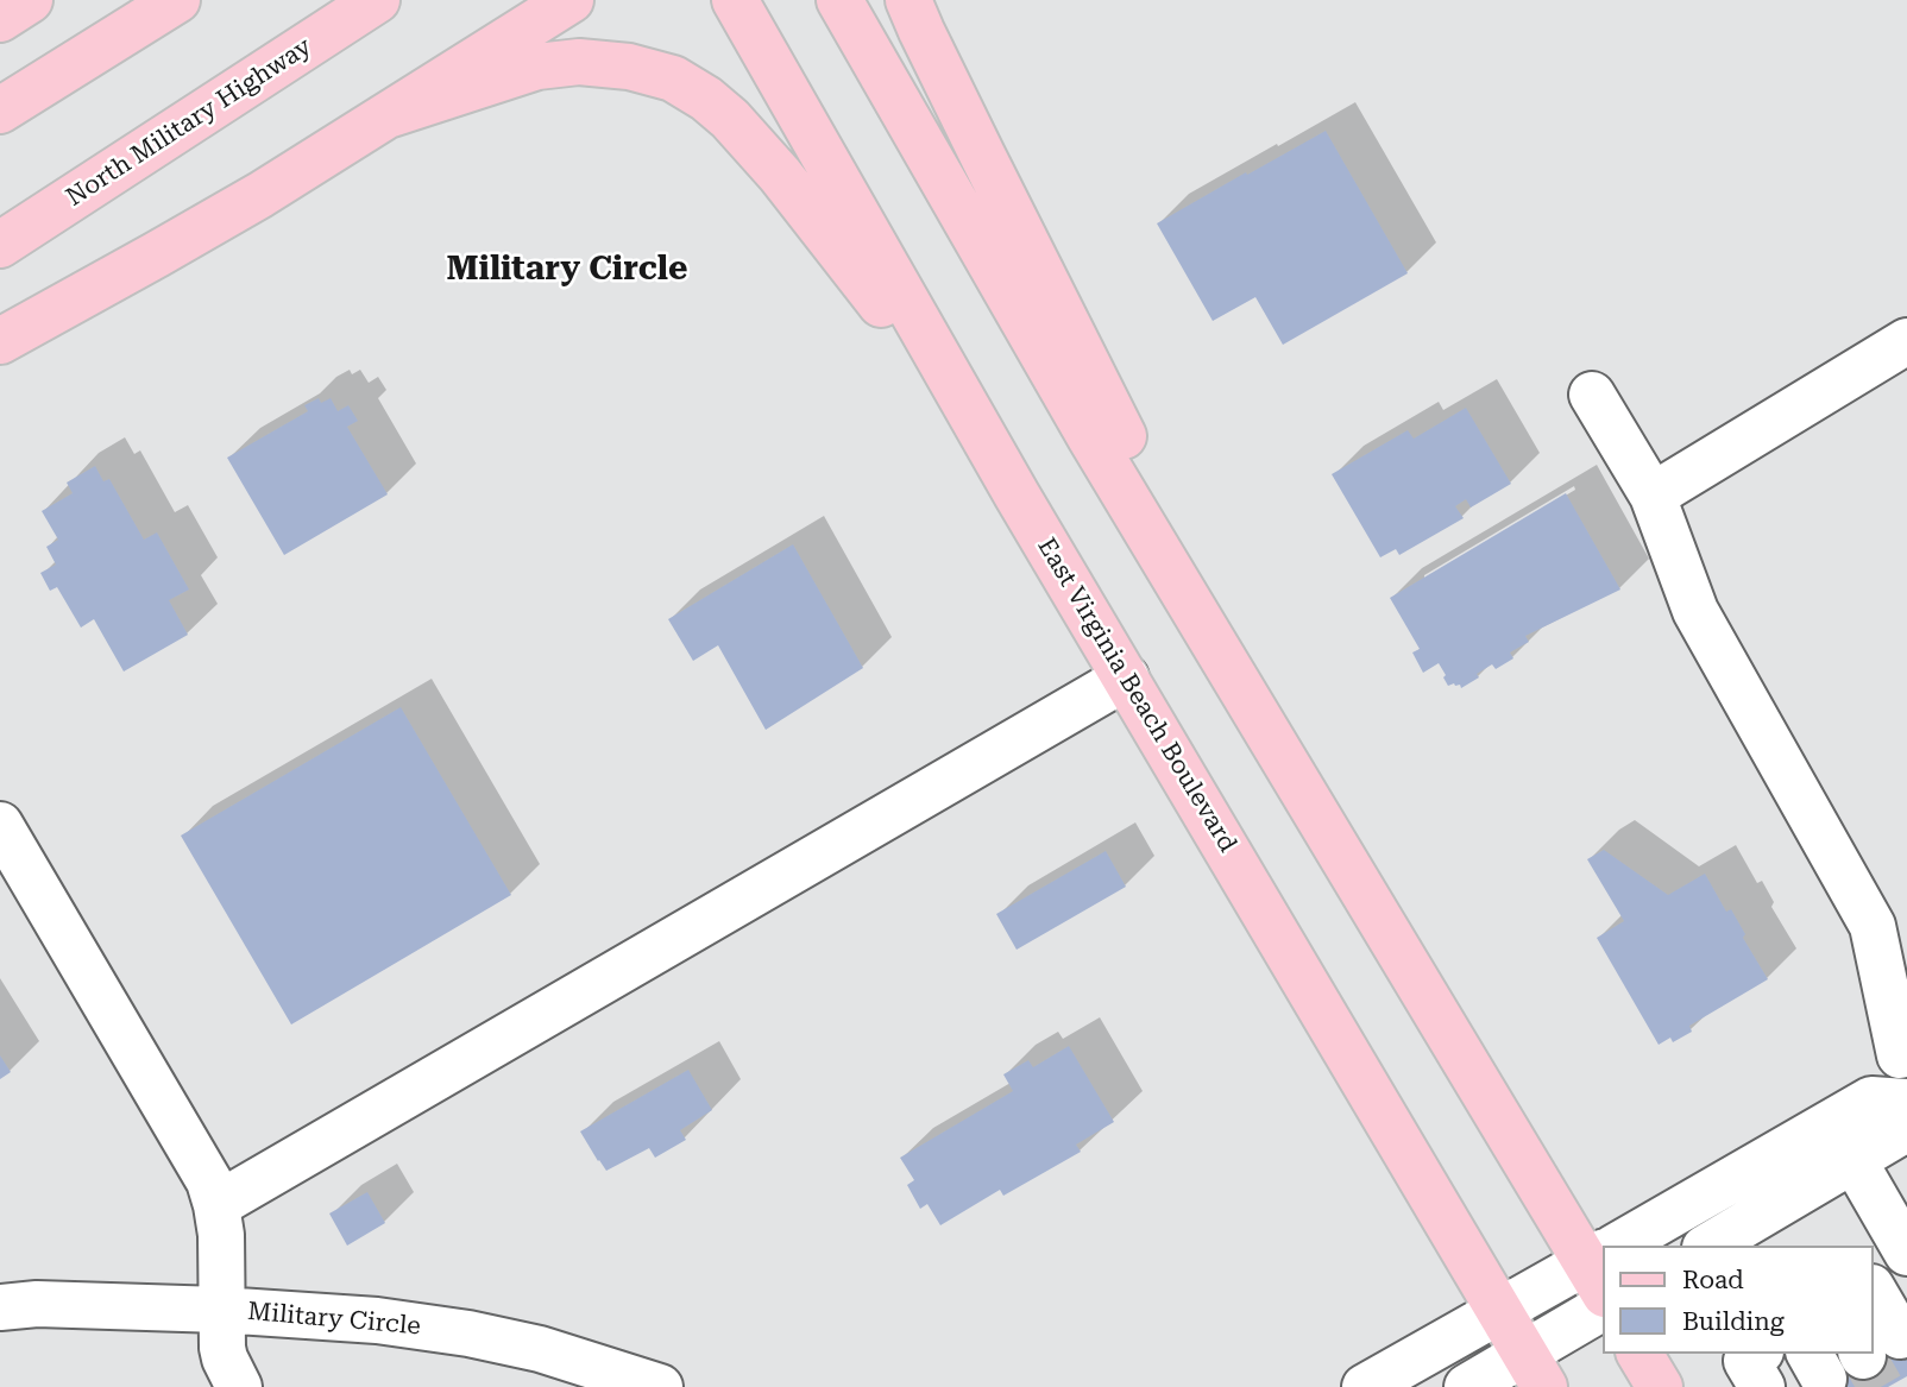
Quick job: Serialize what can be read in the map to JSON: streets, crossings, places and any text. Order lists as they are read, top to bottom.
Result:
{
  "streets": {
    "main road": ["North Military Highway", "East Virginia Beach Boulevard"],
    "street": ["Military Circle"]
  },
  "districts": ["Military Circle"],
  "legend": ["Road", "Building"]
}
